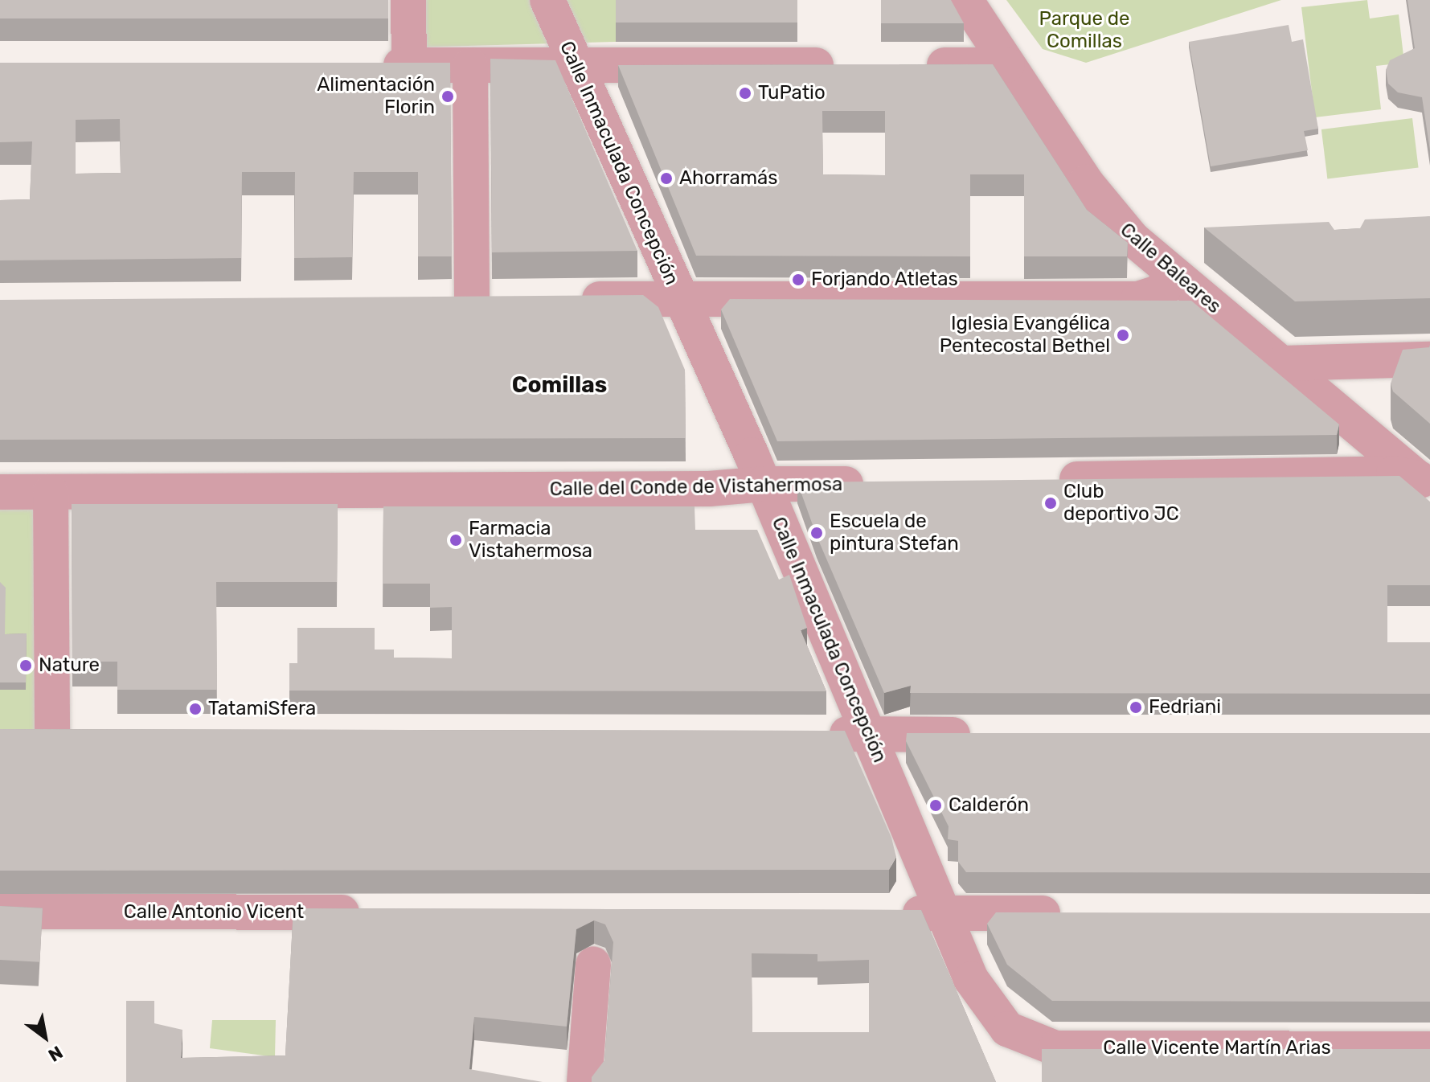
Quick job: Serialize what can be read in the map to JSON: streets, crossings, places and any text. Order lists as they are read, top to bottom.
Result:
{
  "streets": {
    "street": [
      "Calle Inmaculada Concepción",
      "Calle Baleares",
      "Calle del Conde de Vistahermosa",
      "Calle Antonio Vicent",
      "Calle Vicente Martín Arias"
    ]
  },
  "crossings": [
    ["Calle Inmaculada Concepción", "Calle del Conde de Vistahermosa"],
    ["Calle Inmaculada Concepción", "Calle Vicente Martín Arias"]
  ],
  "districts": ["Comillas"],
  "parks": ["Parque de Comillas"],
  "places": [
    "TuPatio",
    "Alimentación Florin",
    "Ahorramás",
    "Forjando Atletas",
    "Iglesia Evangélica Pentecostal Bethel",
    "Club deportivo JC",
    "Escuela de pintura Stefan",
    "Farmacia Vistahermosa",
    "Nature",
    "Fedriani",
    "TatamiSfera",
    "Calderón"
  ],
  "north": "bottom right"
}
